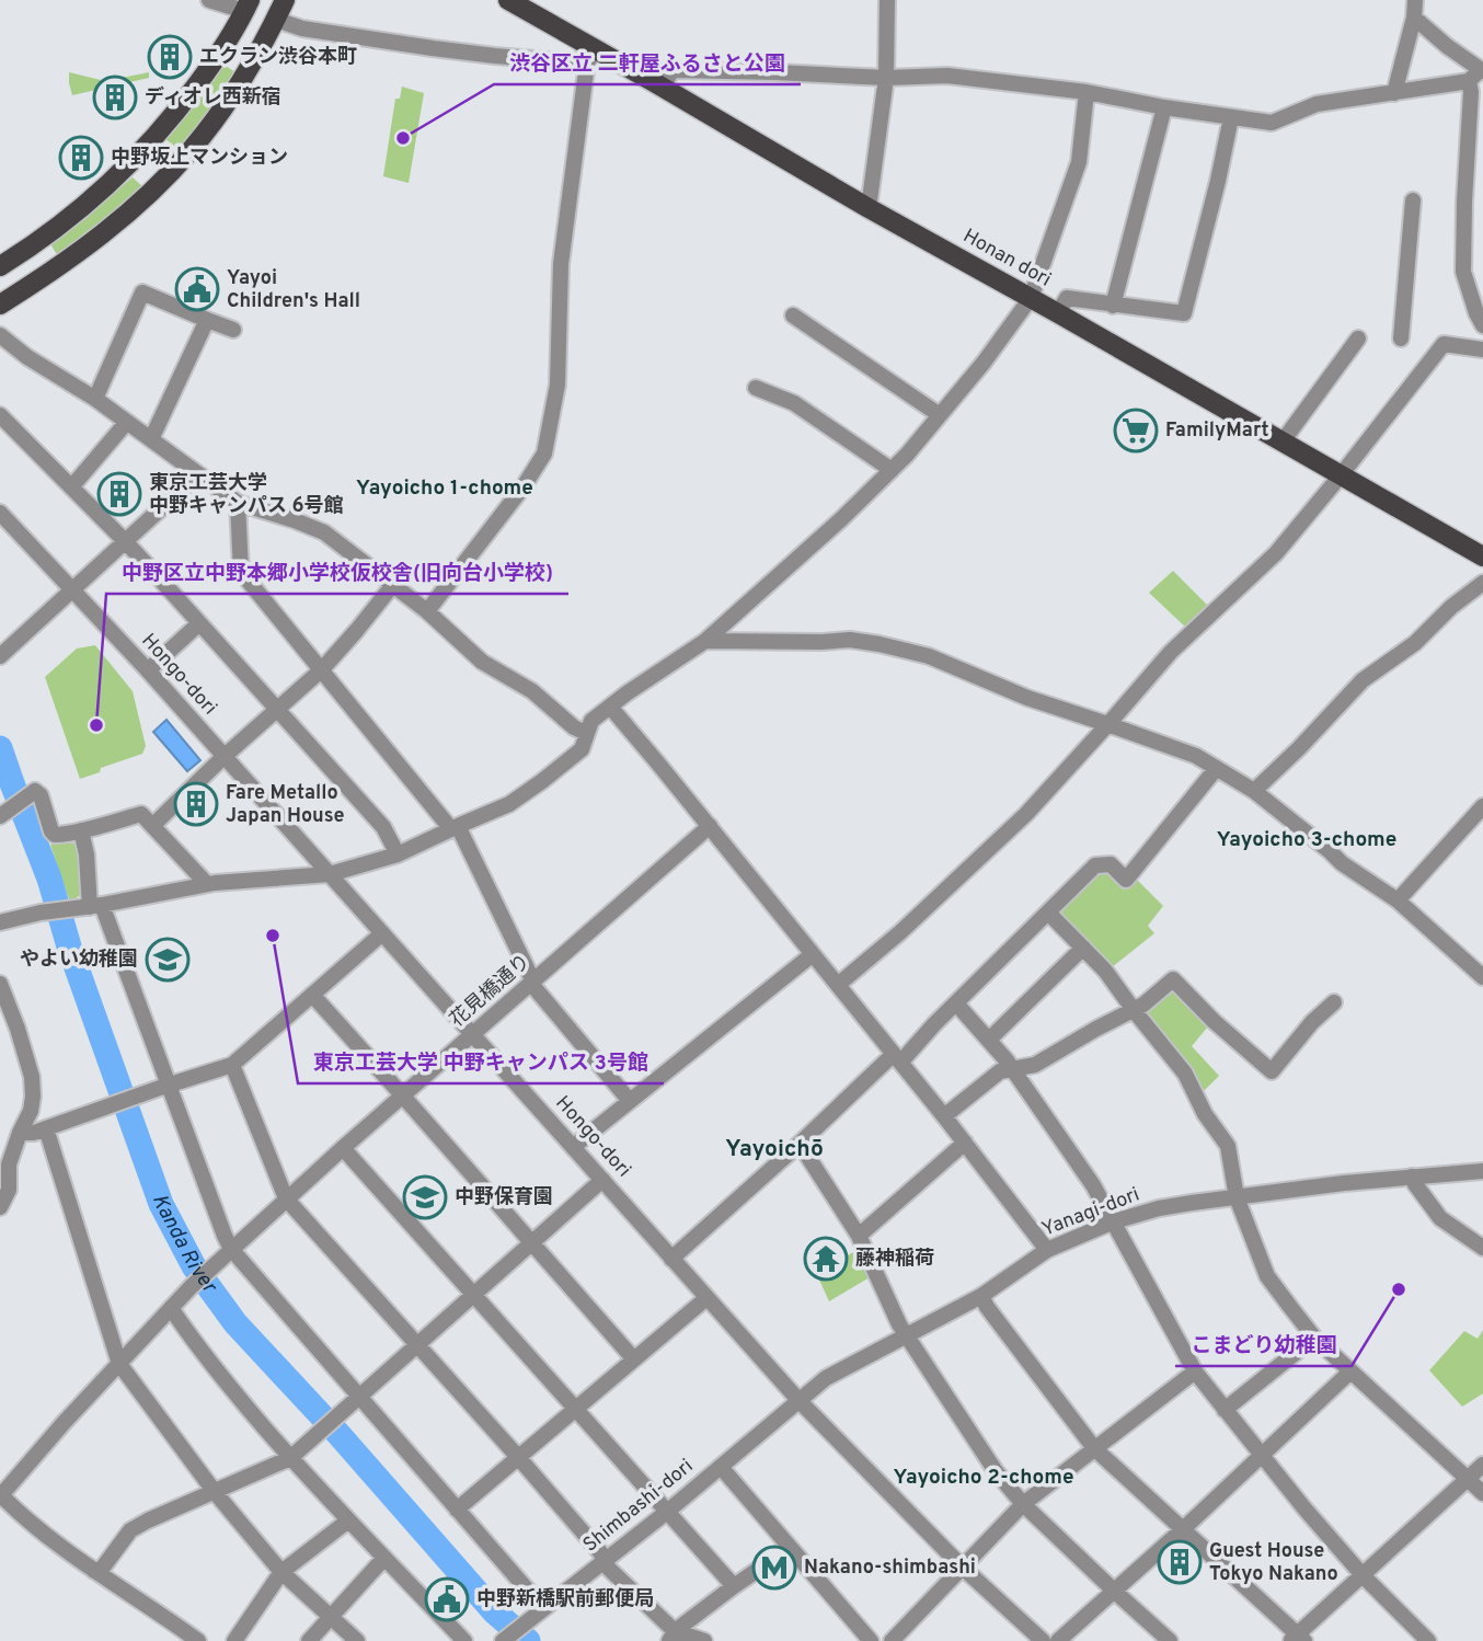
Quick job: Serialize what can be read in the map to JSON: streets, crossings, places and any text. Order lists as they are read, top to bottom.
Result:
{
  "streets": {
    "main road": ["Honan dori"],
    "street": [
      "Hongo-dori",
      "花見橋通り",
      "Yanagi-dori",
      "Shimbashi-dori"
    ]
  },
  "crossings": [
    ["Hongo-dori", "花見橋通り"],
    ["Hongo-dori", "Yanagi-dori"],
    ["Hongo-dori", "Shimbashi-dori"],
    ["Yanagi-dori", "Shimbashi-dori"]
  ],
  "districts": [
    "Yayoicho 1-chome",
    "Yayoicho 3-chome",
    "Yayoichō",
    "Yayoicho 2-chome"
  ],
  "water": ["Kanda River"],
  "places": {
    "building": [
      "エクラン渋谷本町",
      "ディオレ西新宿",
      "中野坂上マンション",
      "東京工芸大学 中野キャンパス 6号館",
      "Fare Metallo Japan House",
      "Guest House Tokyo Nakano"
    ],
    "other": [
      "渋谷区立 二軒屋ふるさと公園",
      "中野区立中野本郷小学校仮校舎(旧向台小学校)",
      "東京工芸大学 中野キャンパス 3号館",
      "こまどり幼稚園"
    ],
    "public building": ["Yayoi Children's Hall", "中野新橋駅前郵便局"],
    "supermarket": ["FamilyMart"],
    "school or university": ["やよい幼稚園", "中野保育園"],
    "temple": ["藤神稲荷"],
    "metro station": ["Nakano-shimbashi"]
  }
}
